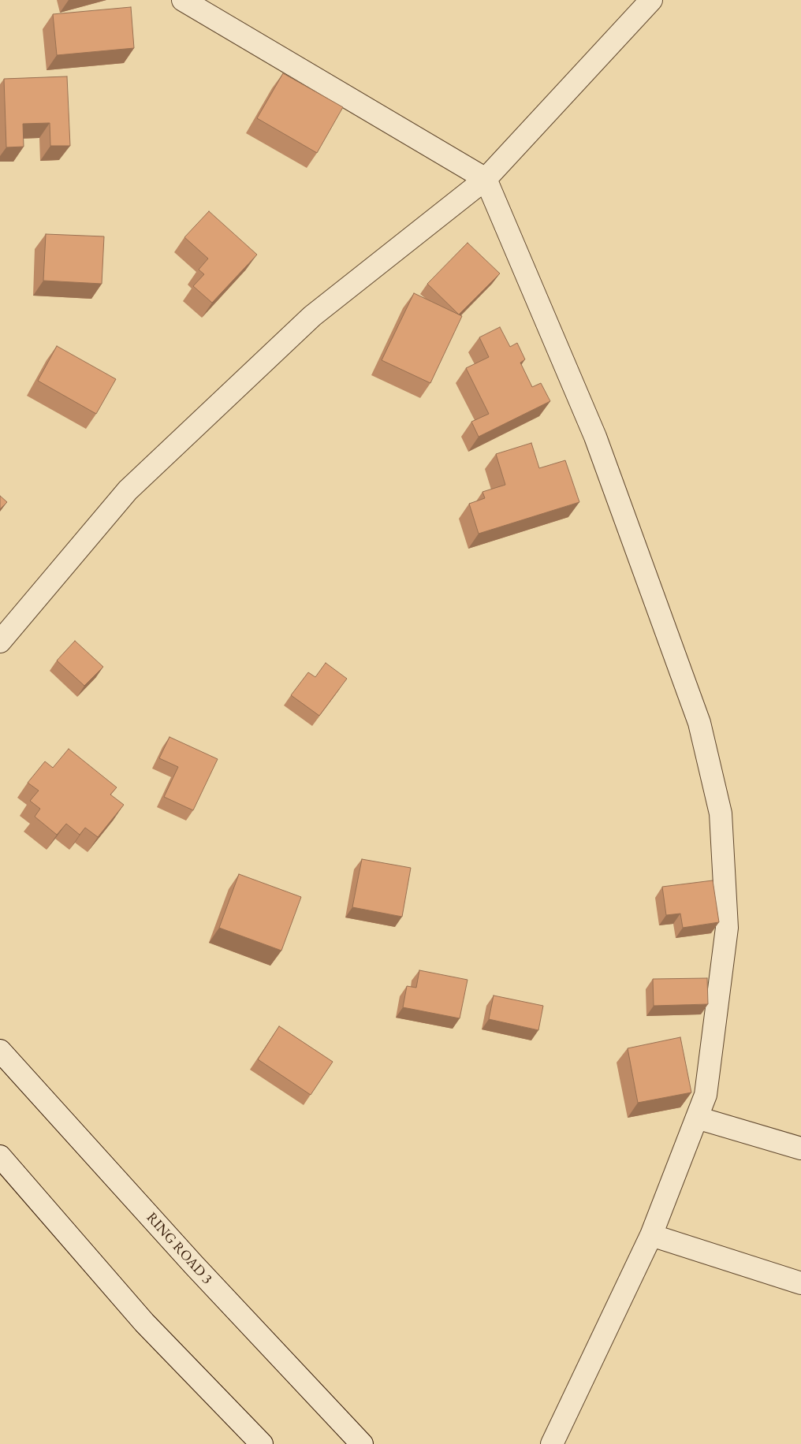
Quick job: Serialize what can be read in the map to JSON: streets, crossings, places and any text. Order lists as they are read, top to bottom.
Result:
{
  "streets": {
    "street": ["RING ROAD 3"]
  }
}
